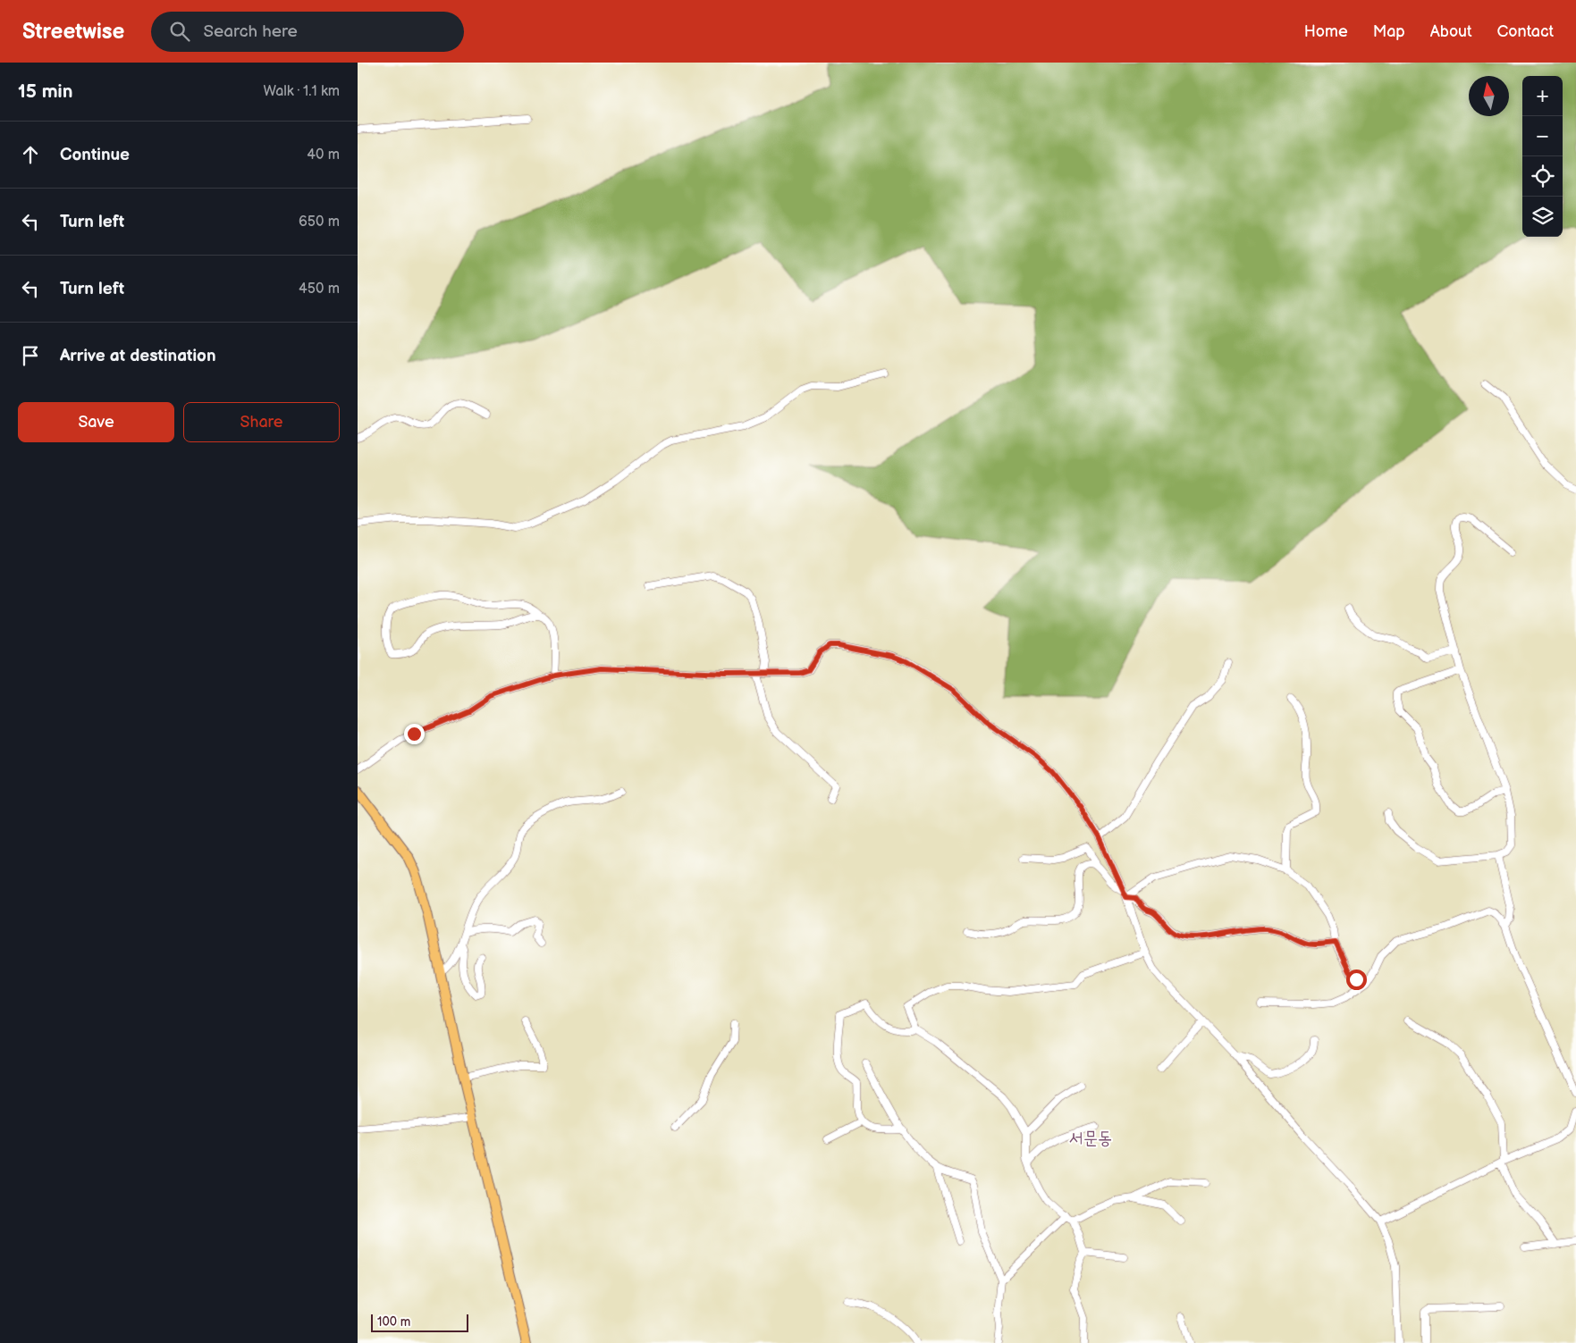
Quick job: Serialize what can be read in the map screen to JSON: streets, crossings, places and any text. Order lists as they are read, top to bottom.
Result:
{
  "districts": ["서문동"],
  "scale_bar": "100 m",
  "north": "top",
  "page": {
    "header": "Streetwise",
    "search": "Search here",
    "nav": [
      "Home",
      "Map",
      "About",
      "Contact"
    ],
    "heading": ["15 min", "Walk · 1.1 km"],
    "map_buttons": ["+", "−"],
    "list": [
      ["Continue", "40 m"],
      ["Turn left", "650 m"],
      ["Turn left", "450 m"],
      "Arrive at destination"
    ],
    "buttons": ["Save", "Share"],
    "scale": "100 m"
  }
}
